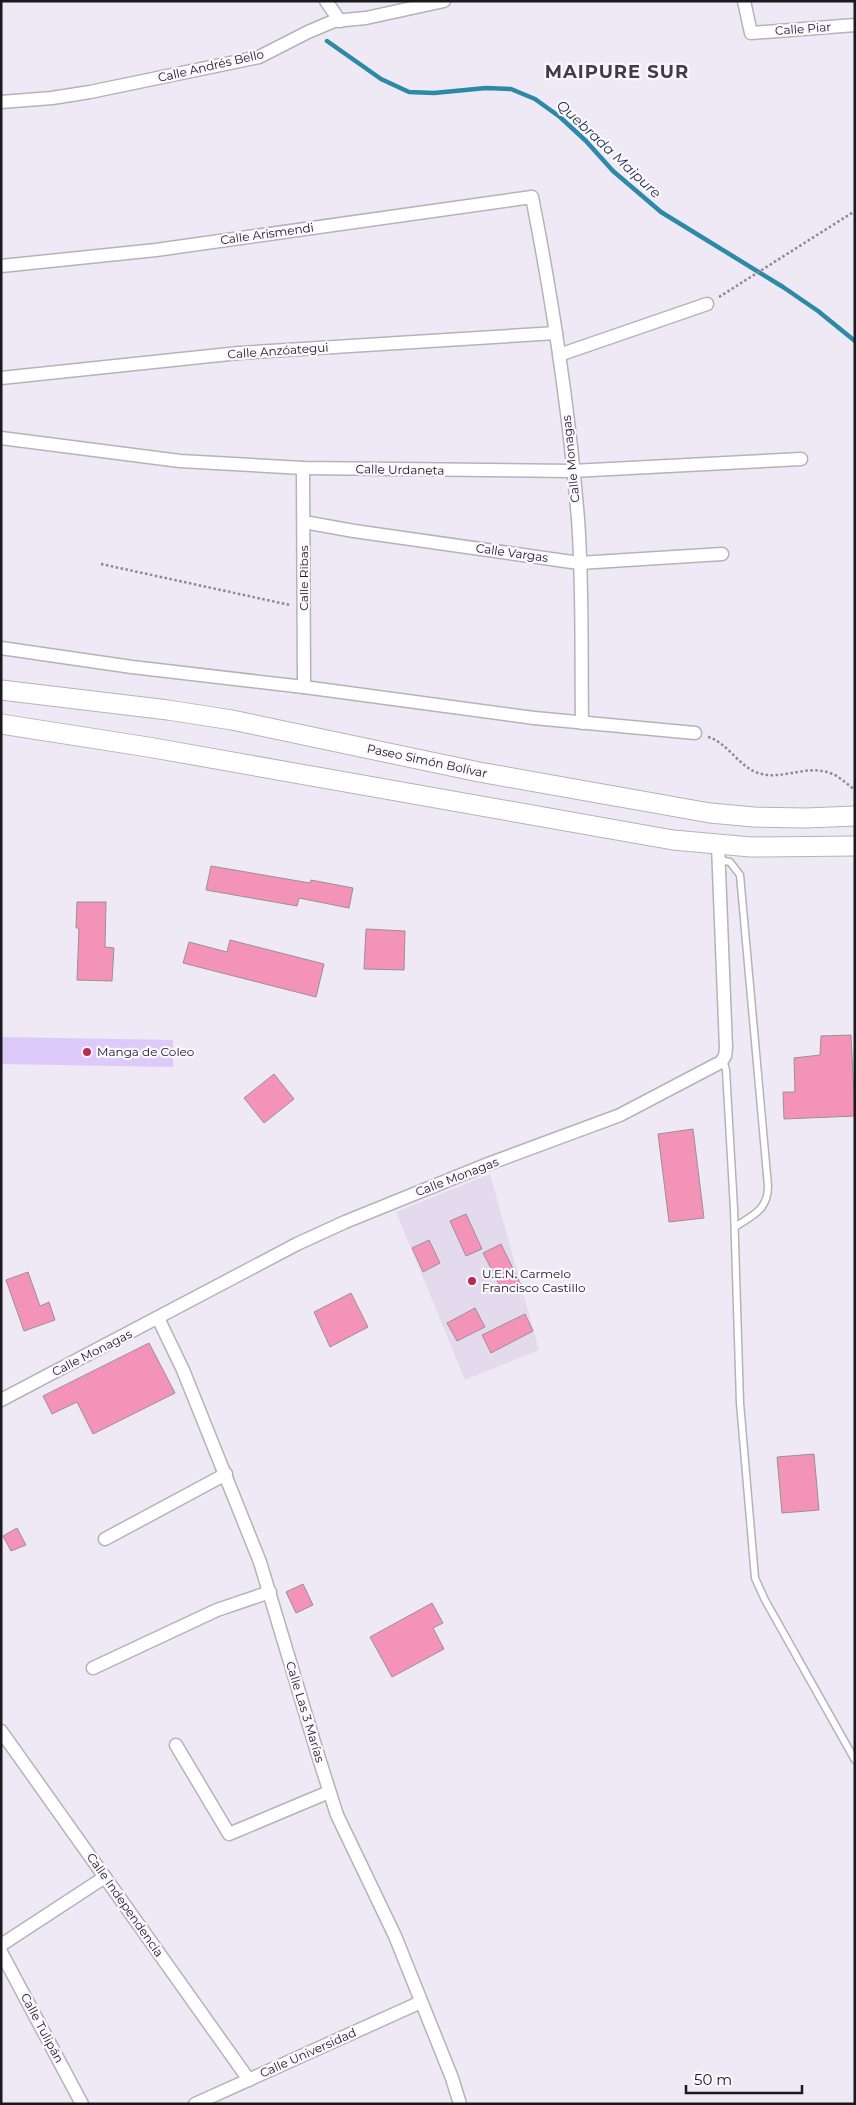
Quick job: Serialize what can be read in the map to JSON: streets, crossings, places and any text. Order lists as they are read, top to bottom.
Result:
{
  "streets": {
    "main road": ["Paseo Simón Bolívar"],
    "street": [
      "Calle Piar",
      "Calle Andrés Bello",
      "Calle Arismendi",
      "Calle Anzóategui",
      "Calle Monagas",
      "Calle Urdaneta",
      "Calle Vargas",
      "Calle Ribas",
      "Calle Las 3 Marías",
      "Calle Independencia",
      "Calle Tulipán",
      "Calle Universidad"
    ]
  },
  "crossings": [
    ["Calle Arismendi", "Calle Monagas"],
    ["Calle Anzóategui", "Calle Monagas"],
    ["Calle Monagas", "Calle Urdaneta"],
    ["Calle Monagas", "Calle Vargas"],
    ["Calle Monagas", "Calle Las 3 Marías"],
    ["Calle Urdaneta", "Calle Ribas"],
    ["Calle Vargas", "Calle Ribas"],
    ["Calle Las 3 Marías", "Calle Universidad"],
    ["Calle Independencia", "Calle Universidad"]
  ],
  "districts": ["MAIPURE SUR"],
  "water": ["Quebrada Maipure"],
  "places": ["Manga de Coleo", "U.E.N. Carmelo Francisco Castillo"],
  "scale_bar": "50 m"
}
